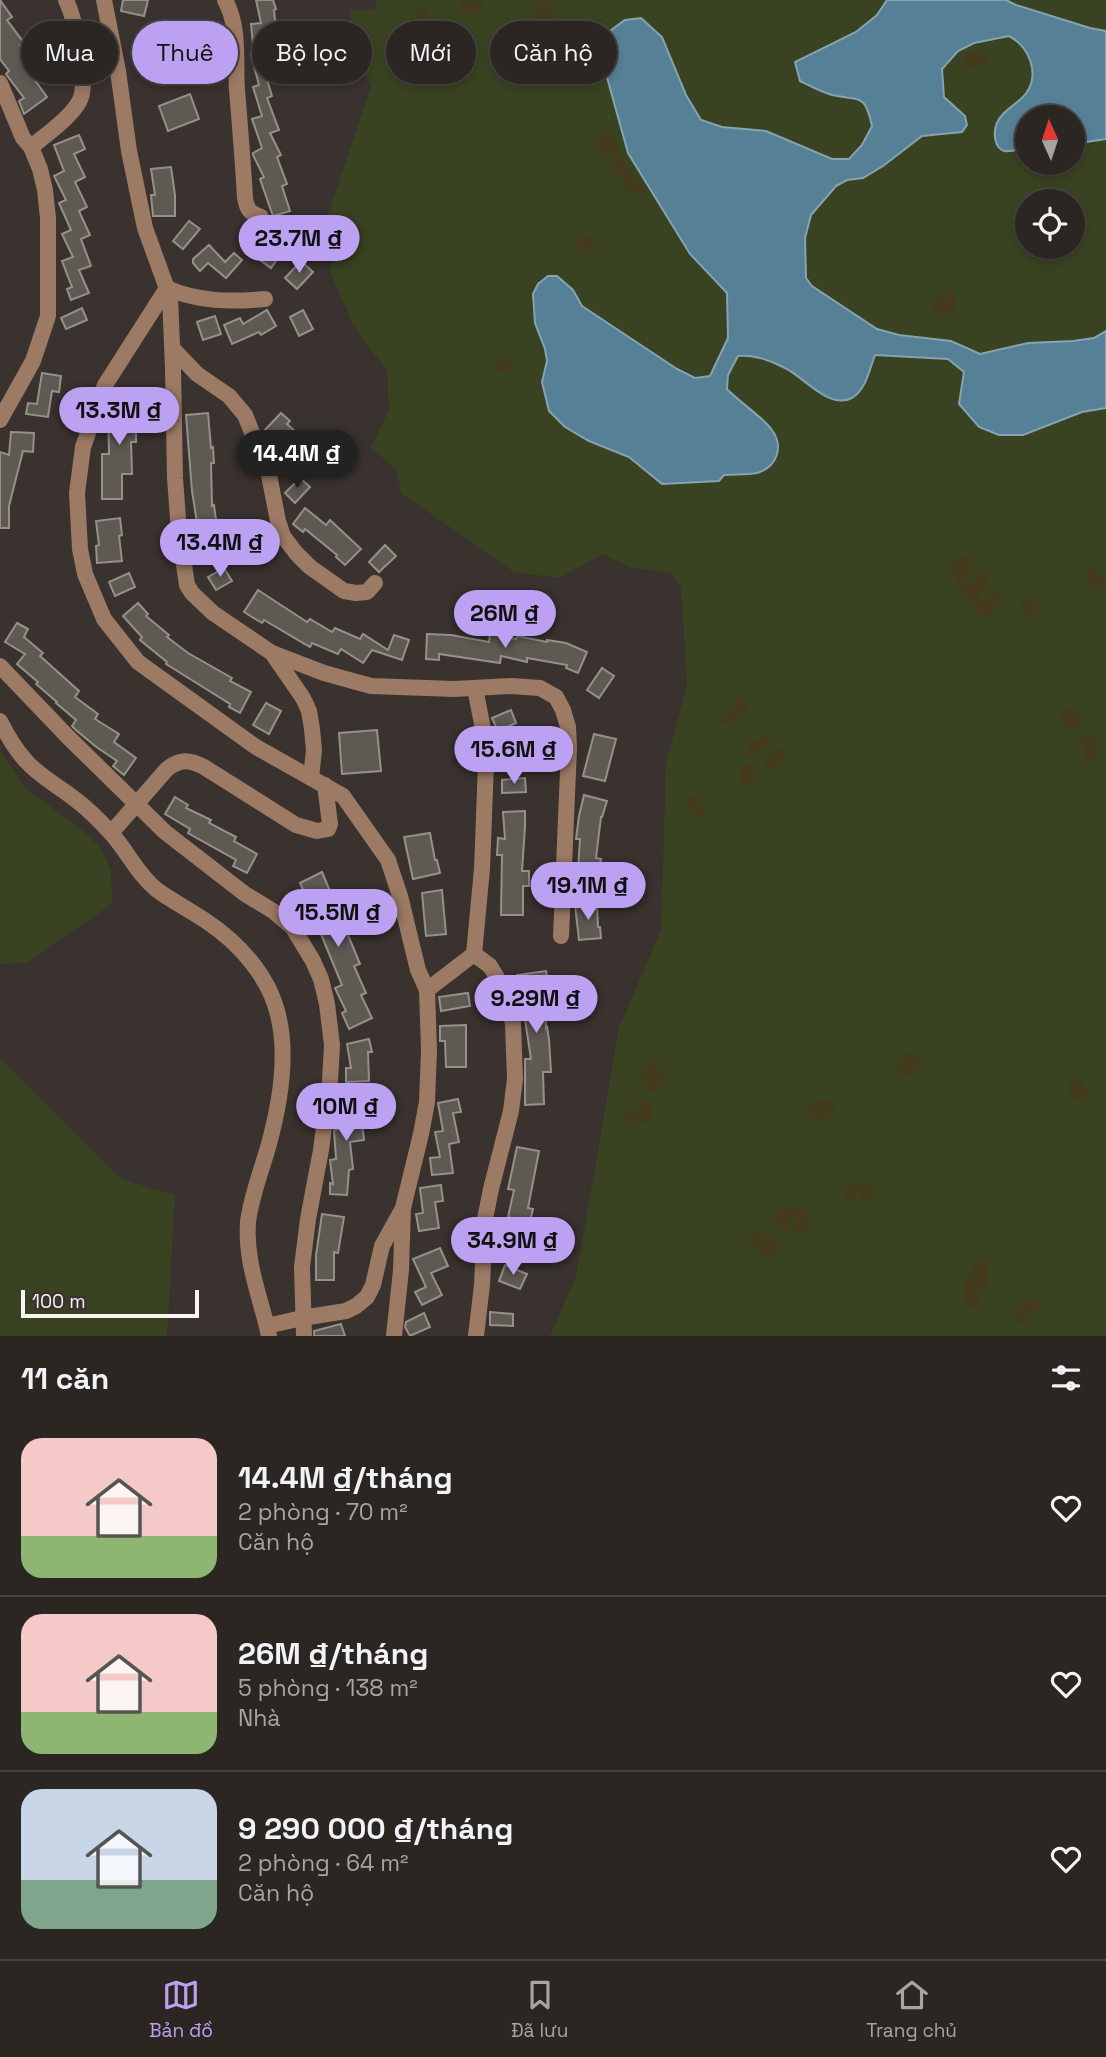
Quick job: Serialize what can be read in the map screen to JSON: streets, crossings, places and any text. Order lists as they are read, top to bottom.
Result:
{
  "scale_bar": "100 m",
  "north": "top",
  "page": {
    "chip": [
      "Mua",
      "Thuê",
      "Bộ lọc",
      "Mới",
      "Căn hộ"
    ],
    "price": [
      "23.7M ₫",
      "13.3M ₫",
      "14.4M ₫",
      "13.4M ₫",
      "26M ₫",
      "15.6M ₫",
      "19.1M ₫",
      "15.5M ₫",
      "9.29M ₫",
      "10M ₫",
      "34.9M ₫"
    ],
    "scale": "100 m",
    "heading": "11 căn",
    "list": [
      {
        "name": "14.4M ₫/tháng",
        "note": "2 phòng · 70 m² · Căn hộ"
      },
      {
        "name": "26M ₫/tháng",
        "note": "5 phòng · 138 m² · Nhà"
      },
      {
        "name": "9 290 000 ₫/tháng",
        "note": "2 phòng · 64 m² · Căn hộ"
      }
    ],
    "tabs": ["Bản đồ", "Đã lưu", "Trang chủ"]
  }
}
